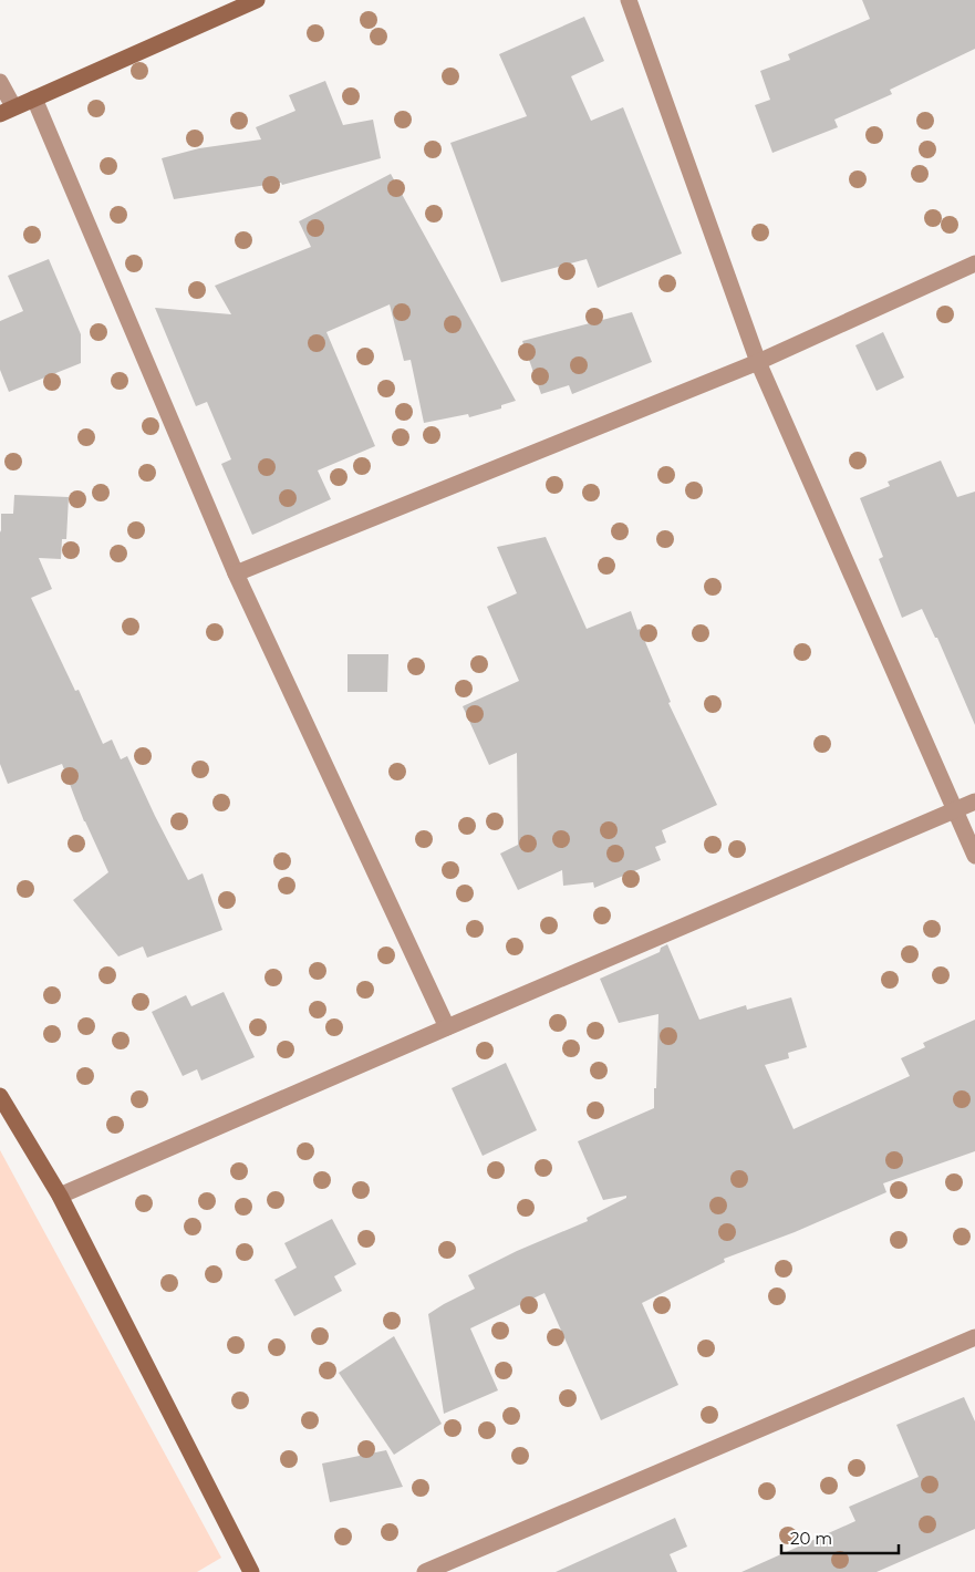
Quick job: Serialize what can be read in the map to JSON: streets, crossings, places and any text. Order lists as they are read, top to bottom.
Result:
{
  "scale_bar": "20 m"
}
